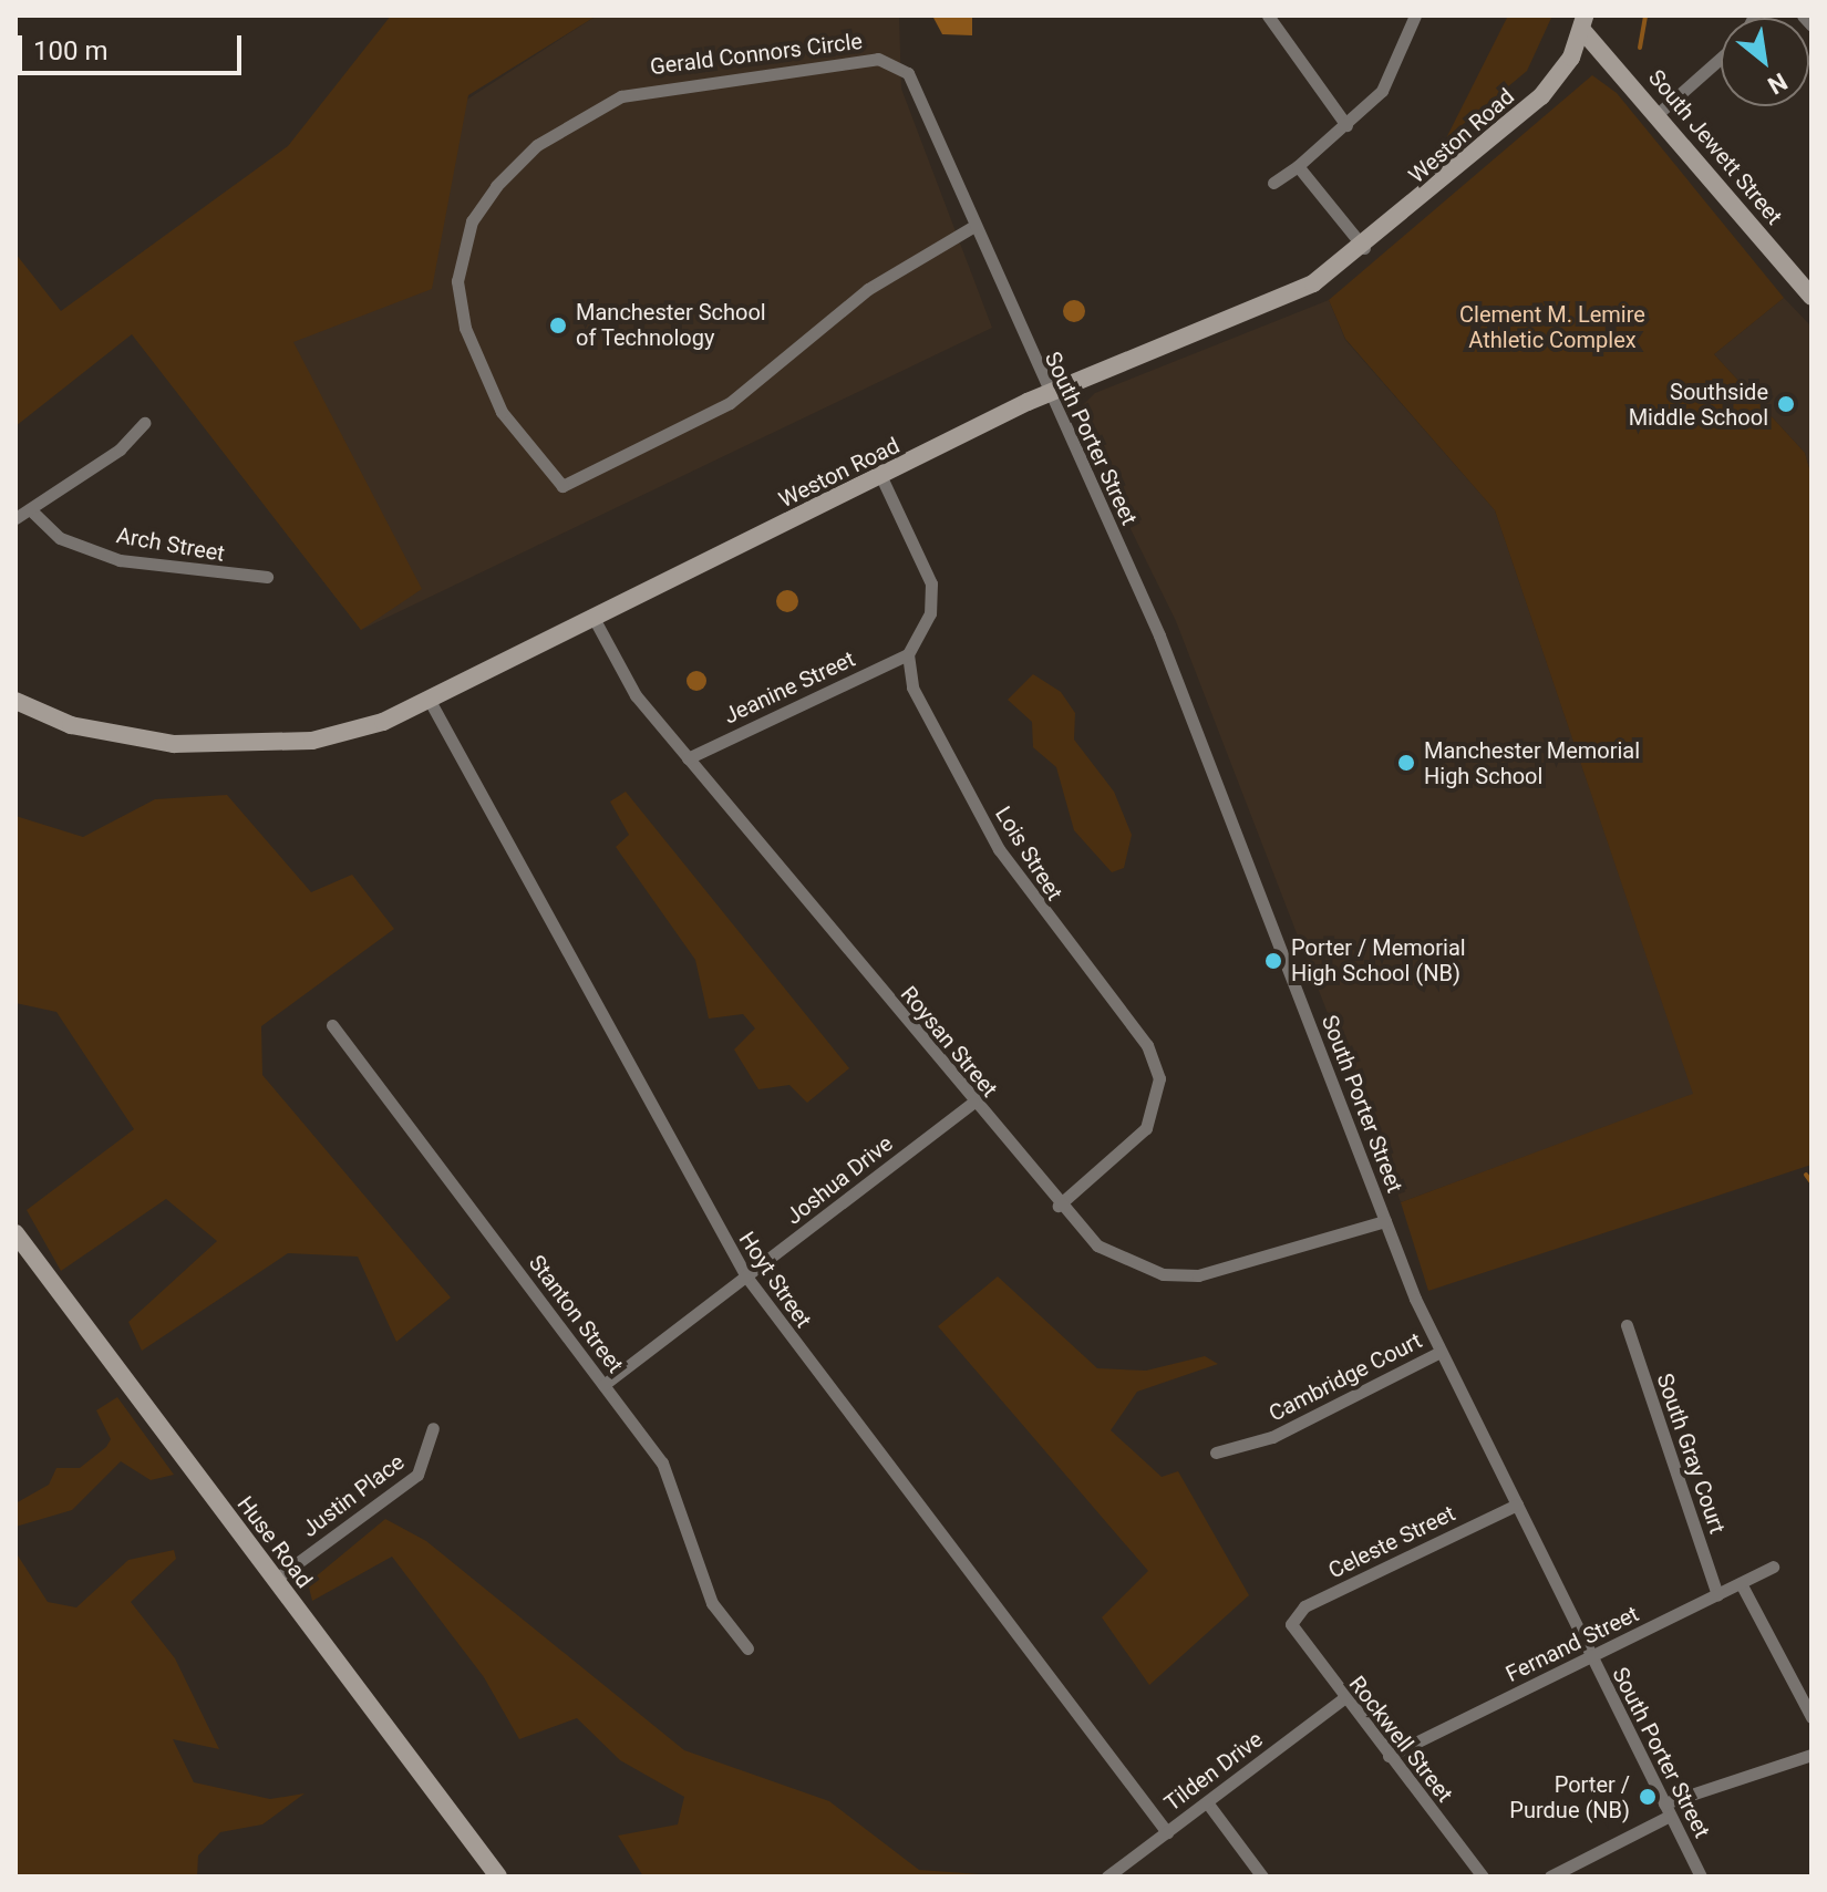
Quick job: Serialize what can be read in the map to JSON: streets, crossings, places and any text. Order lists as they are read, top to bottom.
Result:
{
  "streets": {
    "street": [
      "Gerald Connors Circle",
      "Weston Road",
      "South Jewett Street",
      "South Porter Street",
      "Arch Street",
      "Jeanine Street",
      "Lois Street",
      "Roysan Street",
      "Joshua Drive",
      "Hoyt Street",
      "Stanton Street",
      "Cambridge Court",
      "South Gray Court",
      "Justin Place",
      "Huse Road",
      "Celeste Street",
      "Fernand Street",
      "Rockwell Street",
      "Tilden Drive"
    ]
  },
  "crossings": [
    ["Gerald Connors Circle", "South Porter Street"],
    ["Weston Road", "South Jewett Street"],
    ["Weston Road", "South Porter Street"],
    ["Weston Road", "Roysan Street"],
    ["Weston Road", "Hoyt Street"],
    ["South Porter Street", "Roysan Street"],
    ["South Porter Street", "Cambridge Court"],
    ["South Porter Street", "Celeste Street"],
    ["South Porter Street", "Fernand Street"],
    ["Jeanine Street", "Lois Street"],
    ["Jeanine Street", "Roysan Street"],
    ["Lois Street", "Roysan Street"],
    ["Roysan Street", "Joshua Drive"],
    ["Joshua Drive", "Hoyt Street"],
    ["Joshua Drive", "Stanton Street"],
    ["Hoyt Street", "Tilden Drive"],
    ["South Gray Court", "Fernand Street"],
    ["Justin Place", "Huse Road"],
    ["Celeste Street", "Rockwell Street"],
    ["Fernand Street", "Rockwell Street"],
    ["Rockwell Street", "Tilden Drive"]
  ],
  "parks": ["Clement M. Lemire Athletic Complex"],
  "places": [
    "Manchester School of Technology",
    "Southside Middle School",
    "Manchester Memorial High School",
    "Porter / Memorial High School (NB)",
    "Porter / Purdue (NB)"
  ],
  "scale_bar": "100 m",
  "north": "bottom right"
}
